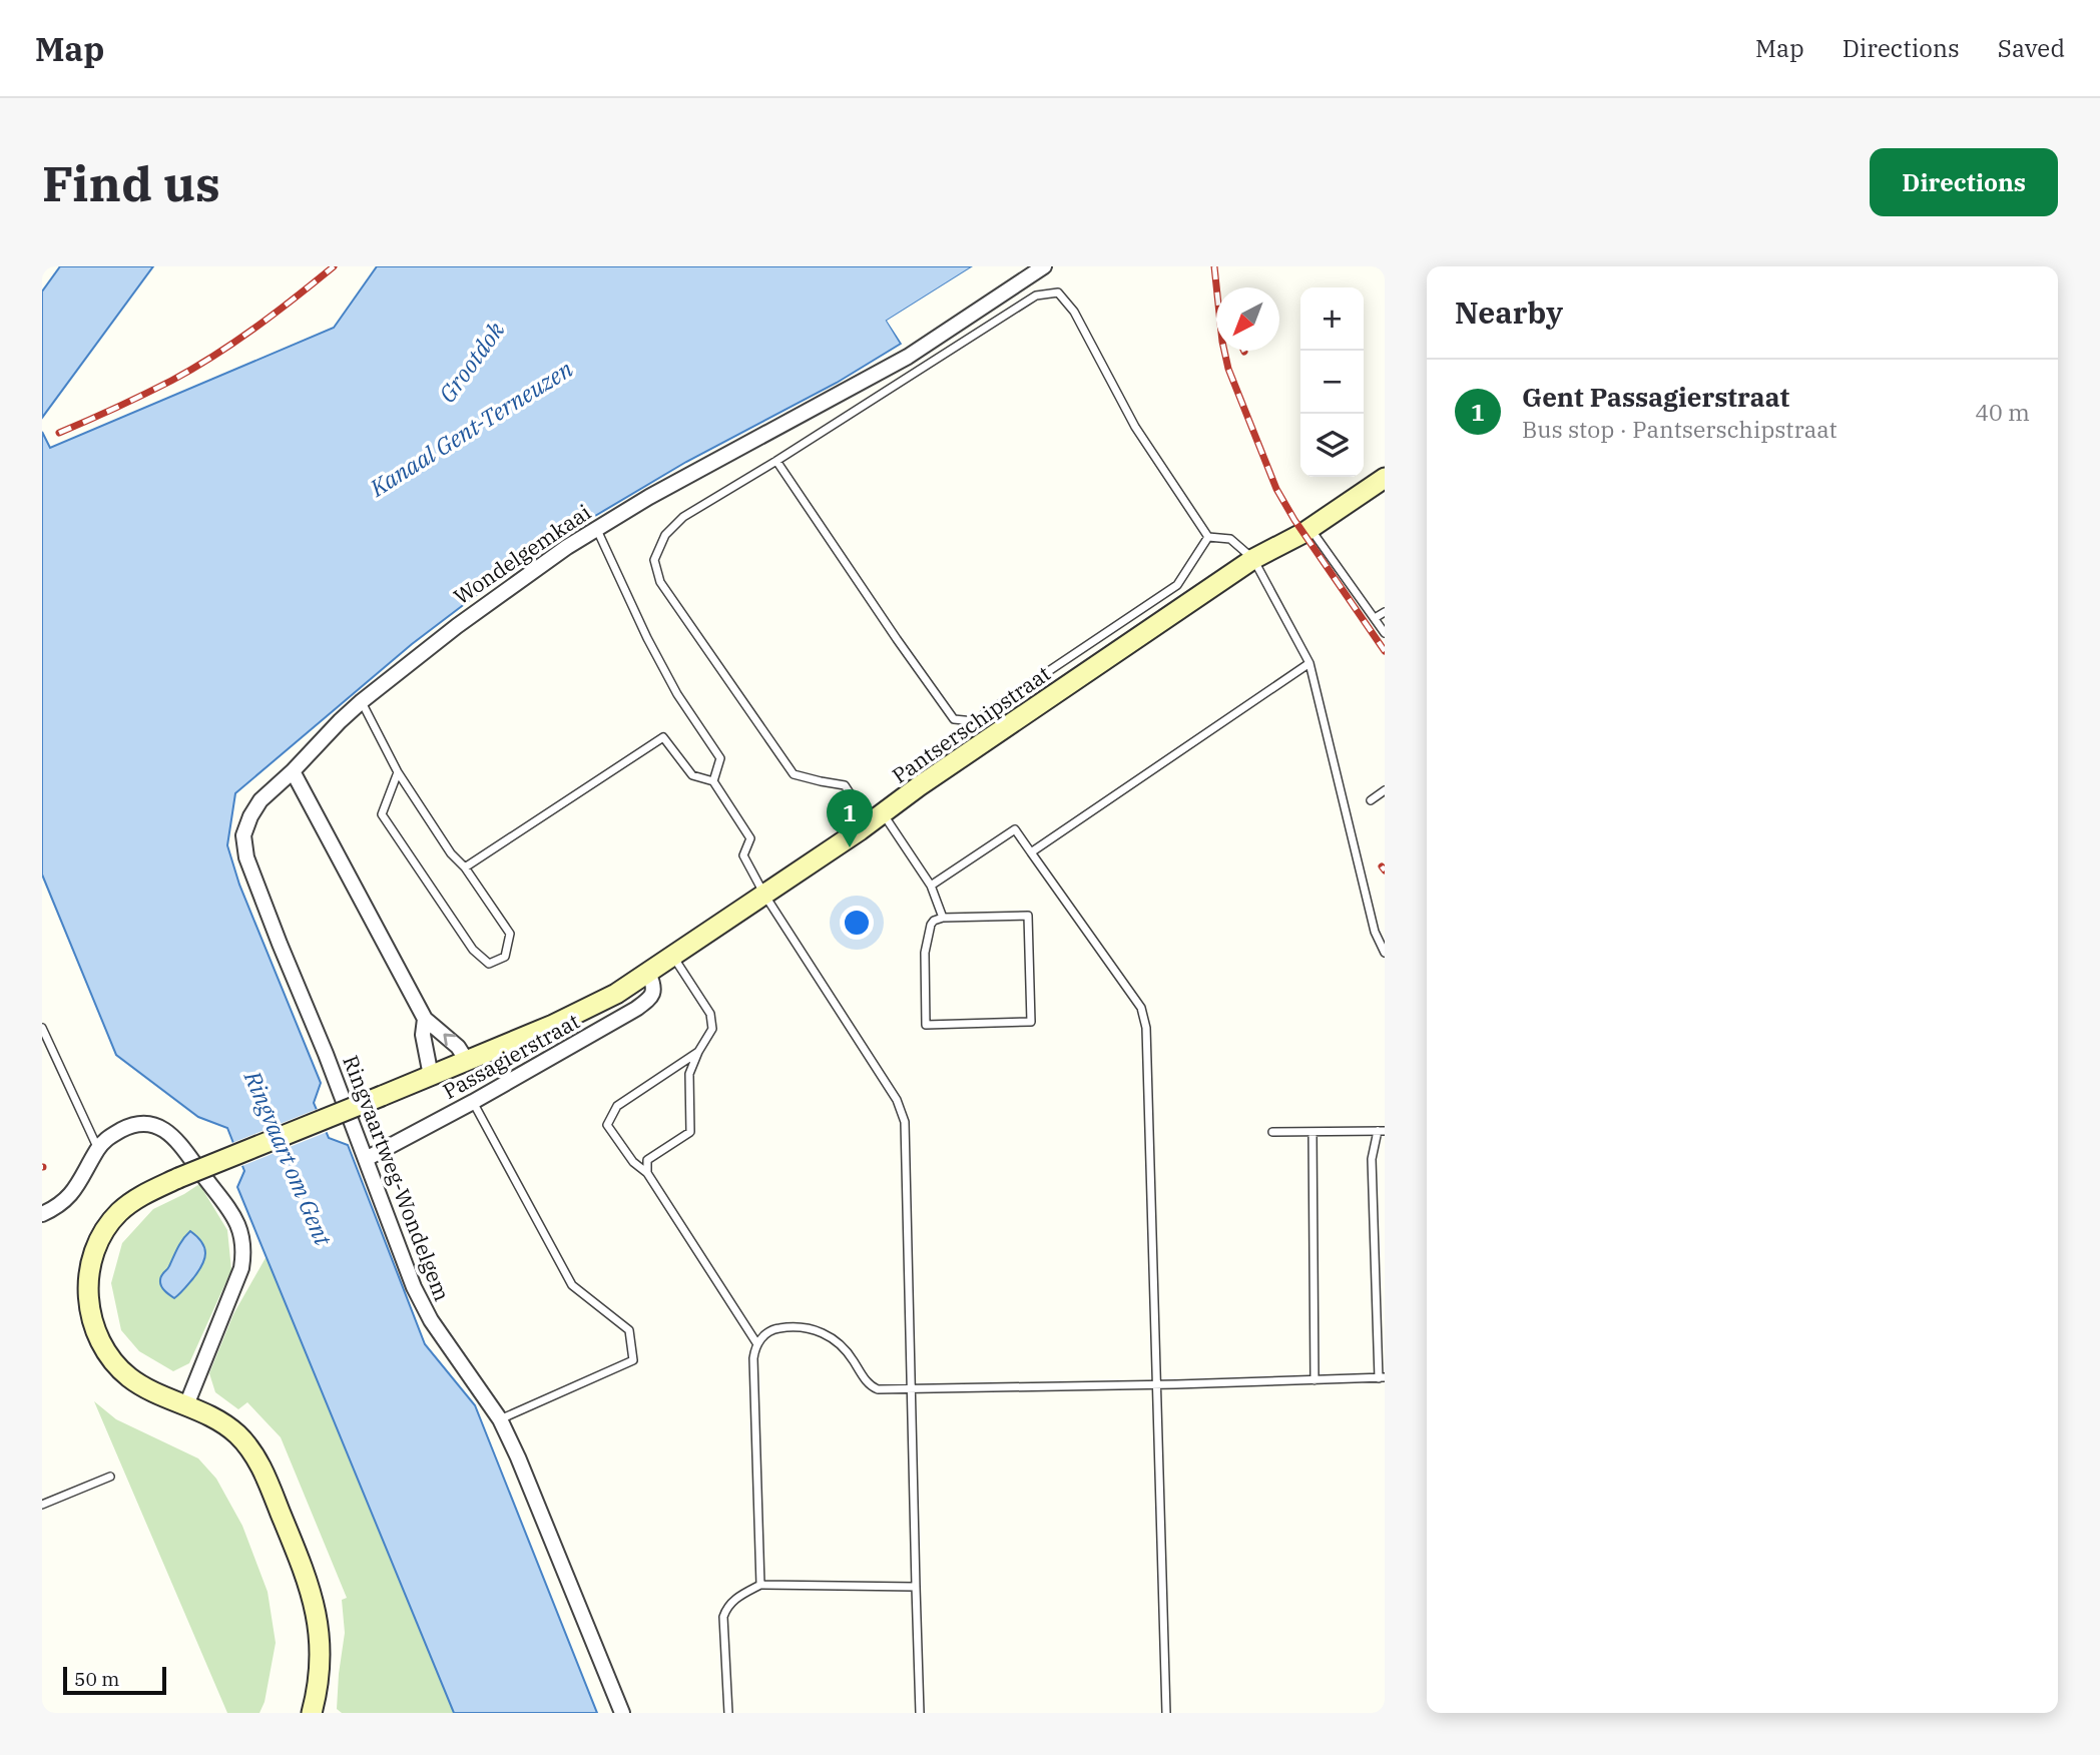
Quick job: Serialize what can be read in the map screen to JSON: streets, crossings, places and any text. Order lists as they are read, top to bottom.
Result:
{
  "streets": {
    "main road": ["Pantserschipstraat"],
    "street": ["Wondelgemkaai", "Passagierstraat", "Ringvaartweg-Wondelgem"]
  },
  "crossings": [
    ["Wondelgemkaai", "Ringvaartweg-Wondelgem"],
    ["Pantserschipstraat", "Passagierstraat"],
    ["Passagierstraat", "Ringvaartweg-Wondelgem"]
  ],
  "water": ["Grootdok", "Kanaal Gent-Terneuzen", "Ringvaart om Gent"],
  "scale_bar": "50 m",
  "north": "bottom left",
  "page": {
    "header": "Map",
    "nav": ["Map", "Directions", "Saved"],
    "buttons": "Directions",
    "title": "Find us",
    "heading": "Nearby",
    "map_buttons": ["+", "−"],
    "list": [
      {
        "mark": "1",
        "name": "Gent Passagierstraat",
        "note": "Bus stop · Pantserschipstraat",
        "value": "40 m"
      }
    ],
    "pins": "1",
    "scale": "50 m"
  }
}
